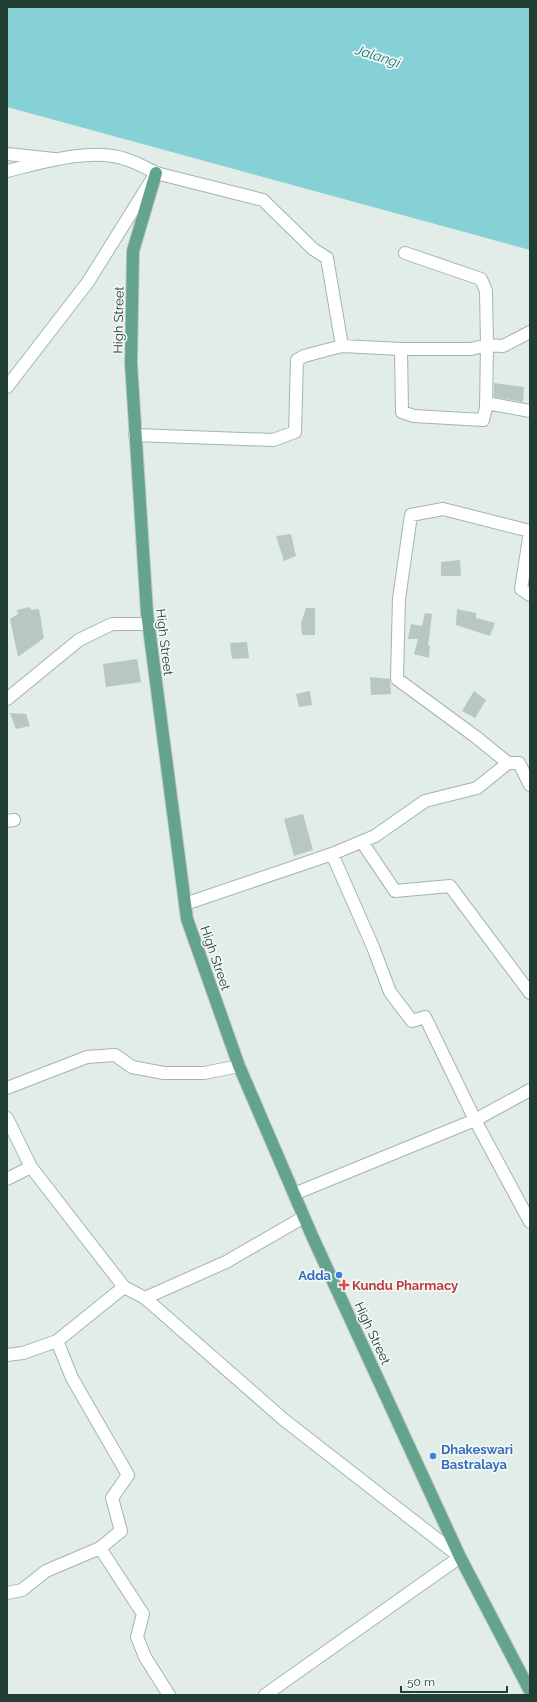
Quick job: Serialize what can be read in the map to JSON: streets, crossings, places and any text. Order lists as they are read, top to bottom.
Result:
{
  "streets": {
    "main road": ["High Street"]
  },
  "water": ["Jalangi"],
  "places": {
    "other": ["Adda", "Dhakeswari Bastralaya"],
    "health": ["Kundu Pharmacy"]
  },
  "scale_bar": "50 m"
}
